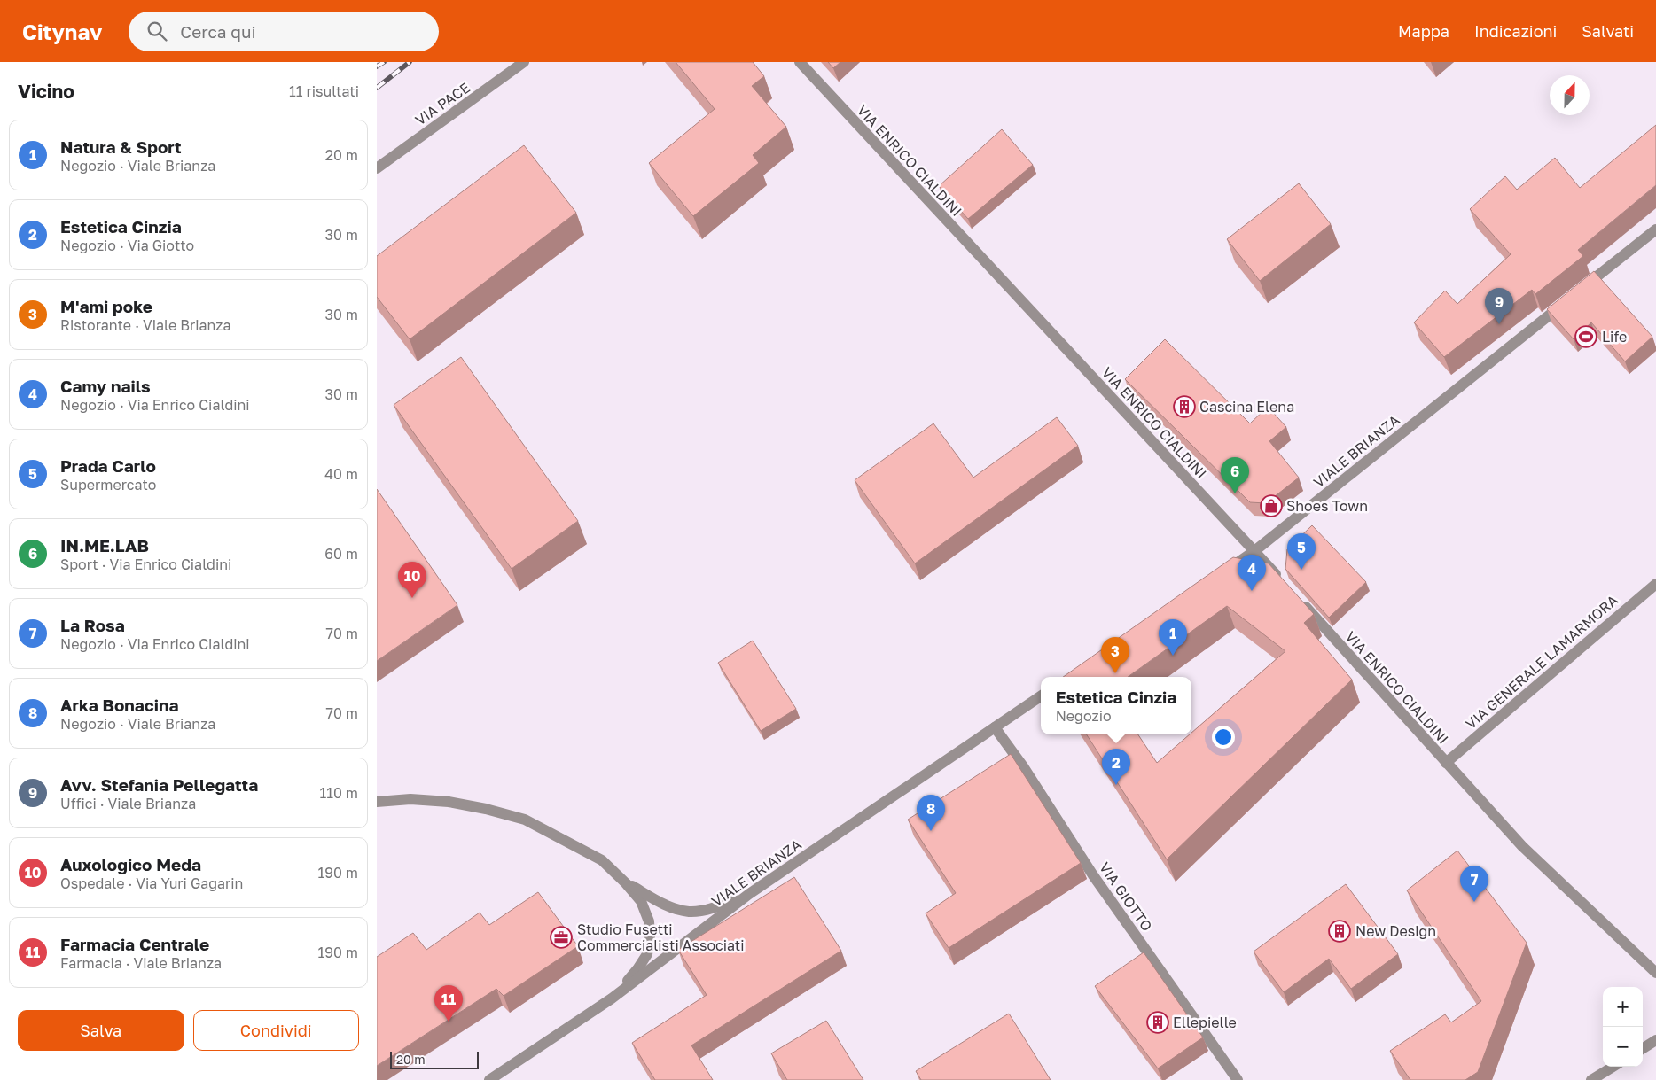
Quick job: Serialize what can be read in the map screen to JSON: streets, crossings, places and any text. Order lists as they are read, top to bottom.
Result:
{
  "streets": {
    "street": [
      "VIA PACE",
      "VIA ENRICO CIALDINI",
      "VIALE BRIANZA",
      "VIA GENERALE LAMARMORA",
      "VIA GIOTTO"
    ]
  },
  "crossings": [
    ["VIA ENRICO CIALDINI", "VIALE BRIANZA"],
    ["VIA ENRICO CIALDINI", "VIA GENERALE LAMARMORA"],
    ["VIALE BRIANZA", "VIA GIOTTO"]
  ],
  "places": {
    "sports": ["Life"],
    "building": ["Cascina Elena", "New Design", "Ellepielle"],
    "shop": ["Shoes Town"],
    "office": ["Studio Fusetti Commercialisti Associati"]
  },
  "scale_bar": "20 m",
  "north": "top",
  "page": {
    "header": "Citynav",
    "search": "Cerca qui",
    "nav": ["Mappa", "Indicazioni", "Salvati"],
    "heading": ["Vicino", "11 risultati"],
    "list": [
      {
        "mark": "1",
        "name": "Natura & Sport",
        "note": "Negozio · Viale Brianza",
        "value": "20 m"
      },
      {
        "mark": "2",
        "name": "Estetica Cinzia",
        "note": "Negozio · Via Giotto",
        "value": "30 m"
      },
      {
        "mark": "3",
        "name": "M'ami poke",
        "note": "Ristorante · Viale Brianza",
        "value": "30 m"
      },
      {
        "mark": "4",
        "name": "Camy nails",
        "note": "Negozio · Via Enrico Cialdini",
        "value": "30 m"
      },
      {
        "mark": "5",
        "name": "Prada Carlo",
        "note": "Supermercato",
        "value": "40 m"
      },
      {
        "mark": "6",
        "name": "IN.ME.LAB",
        "note": "Sport · Via Enrico Cialdini",
        "value": "60 m"
      },
      {
        "mark": "7",
        "name": "La Rosa",
        "note": "Negozio · Via Enrico Cialdini",
        "value": "70 m"
      },
      {
        "mark": "8",
        "name": "Arka Bonacina",
        "note": "Negozio · Viale Brianza",
        "value": "70 m"
      },
      {
        "mark": "9",
        "name": "Avv. Stefania Pellegatta",
        "note": "Uffici · Viale Brianza",
        "value": "110 m"
      },
      {
        "mark": "10",
        "name": "Auxologico Meda",
        "note": "Ospedale · Via Yuri Gagarin",
        "value": "190 m"
      },
      {
        "mark": "11",
        "name": "Farmacia Centrale",
        "note": "Farmacia · Viale Brianza",
        "value": "190 m"
      }
    ],
    "pins": [
      "9",
      "6",
      "5",
      "4",
      "10",
      "1",
      "3",
      "2",
      "8",
      "7",
      "11"
    ],
    "popup": ["Estetica Cinzia", "Negozio"],
    "map_buttons": ["+", "−"],
    "buttons": ["Salva", "Condividi"],
    "scale": "20 m"
  }
}
